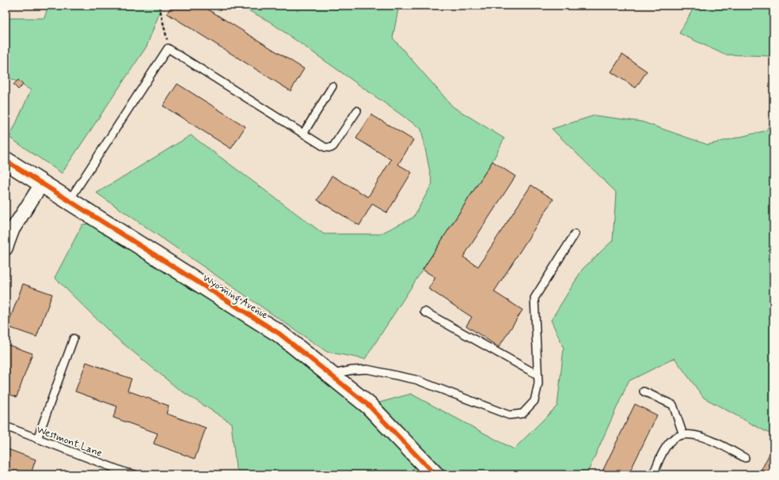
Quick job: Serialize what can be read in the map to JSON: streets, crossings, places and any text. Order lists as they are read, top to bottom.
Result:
{
  "streets": {
    "street": ["Wyoming Avenue"],
    "lane": ["Westmont Lane"]
  }
}
